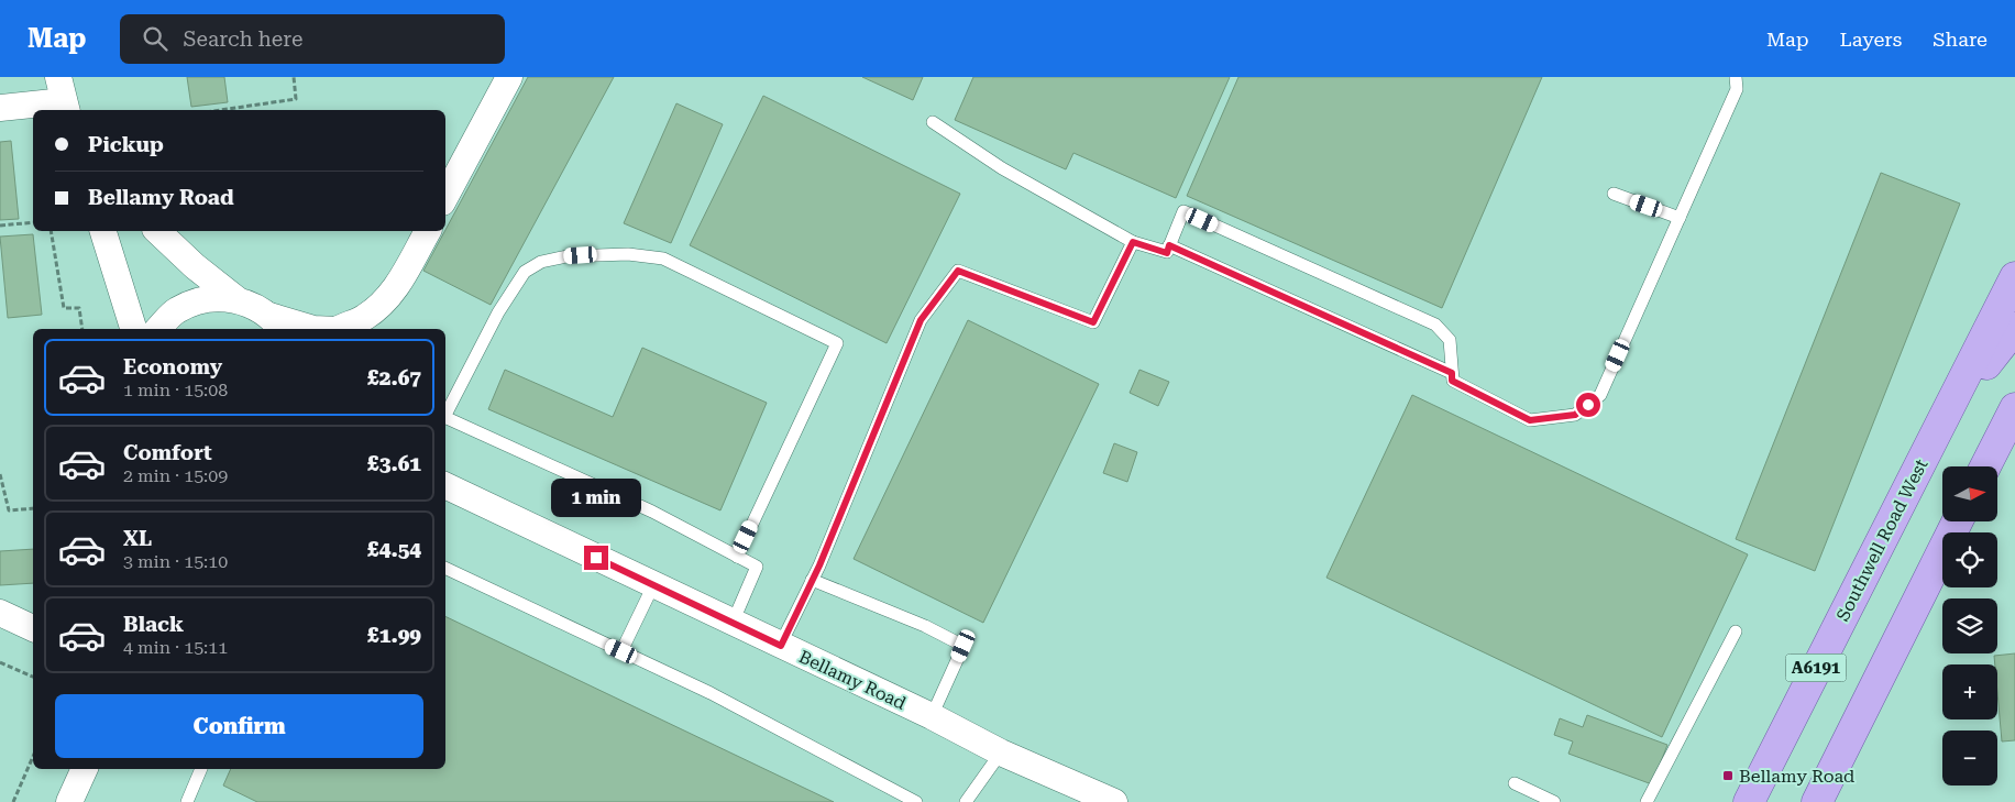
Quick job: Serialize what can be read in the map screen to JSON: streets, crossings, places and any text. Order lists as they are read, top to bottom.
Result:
{
  "streets": {
    "main road": ["Southwell Road West", "A6191"],
    "street": ["Bellamy Road"]
  },
  "places": {
    "transit": ["Bellamy Road"]
  },
  "north": "right",
  "page": {
    "header": "Map",
    "search": "Search here",
    "nav": ["Map", "Layers", "Share"],
    "banner": ["Pickup", "Bellamy Road"],
    "list": [
      {
        "name": "Economy",
        "note": "1 min · 15:08",
        "value": "£2.67"
      },
      {
        "name": "Comfort",
        "note": "2 min · 15:09",
        "value": "£3.61"
      },
      {
        "name": "XL",
        "note": "3 min · 15:10",
        "value": "£4.54"
      },
      {
        "name": "Black",
        "note": "4 min · 15:11",
        "value": "£1.99"
      }
    ],
    "map_buttons": ["+", "−"],
    "bubble": "1 min",
    "buttons": "Confirm"
  }
}
